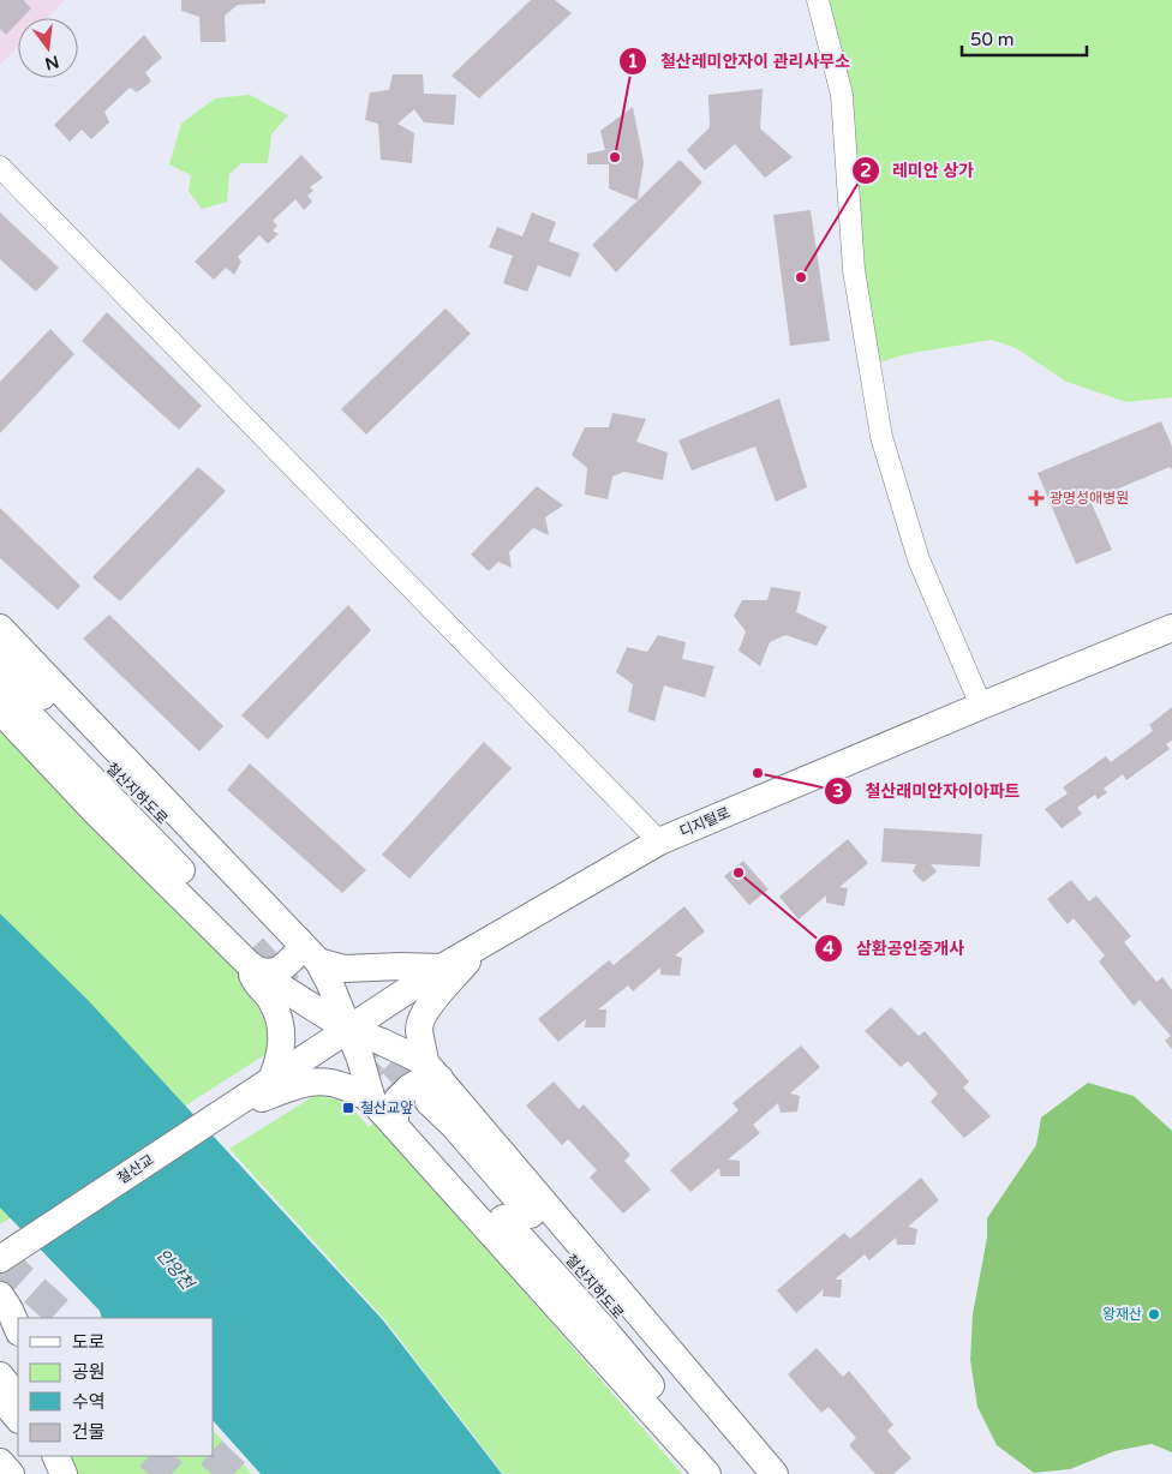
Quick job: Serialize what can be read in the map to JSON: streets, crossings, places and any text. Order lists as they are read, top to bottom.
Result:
{
  "streets": {
    "main road": ["철산지하도로", "디지털로", "철산교"]
  },
  "crossings": [
    ["디지털로", "철산교"]
  ],
  "water": ["안양천"],
  "places": {
    "other": [
      "철산레미안자이 관리사무소",
      "레미안 상가",
      "철산래미안자이아파트",
      "삼환공인중개사",
      "왕재산"
    ],
    "health": ["광명성애병원"],
    "transit": ["철산교앞"]
  },
  "legend": [
    "도로",
    "공원",
    "수역",
    "건물"
  ],
  "scale_bar": "50 m",
  "north": "bottom"
}
